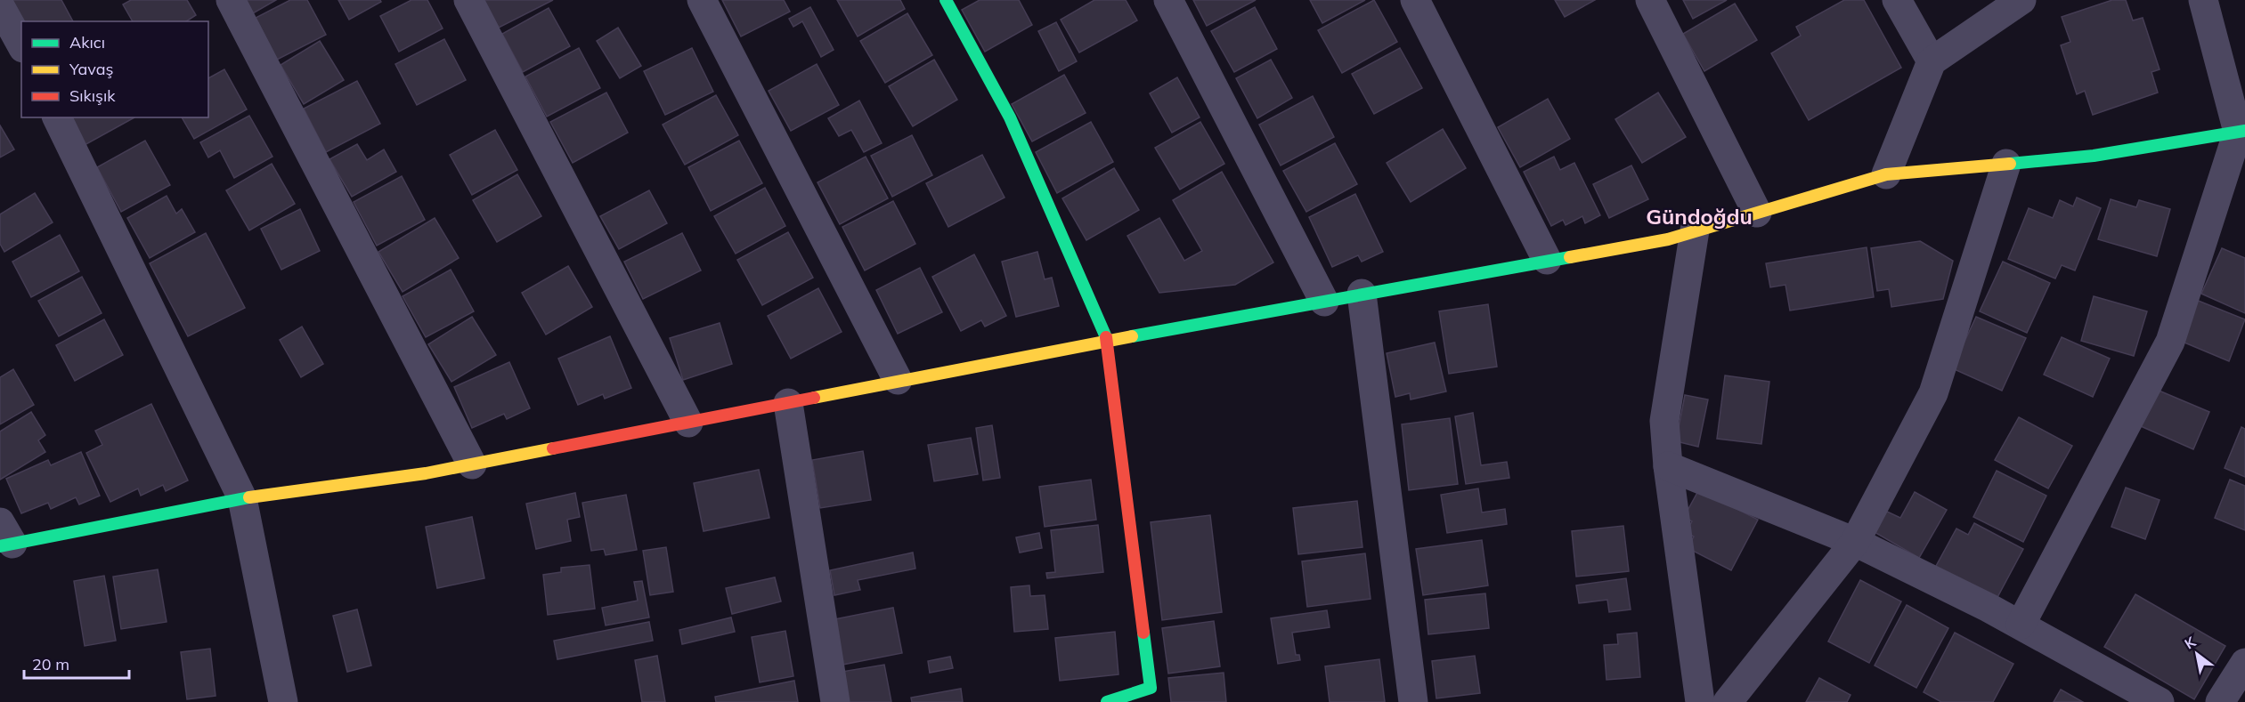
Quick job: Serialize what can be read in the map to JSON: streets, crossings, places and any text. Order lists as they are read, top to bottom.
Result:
{
  "districts": ["Gündoğdu"],
  "legend": ["Akıcı", "Yavaş", "Sıkışık"],
  "scale_bar": "20 m",
  "north": "top left"
}
